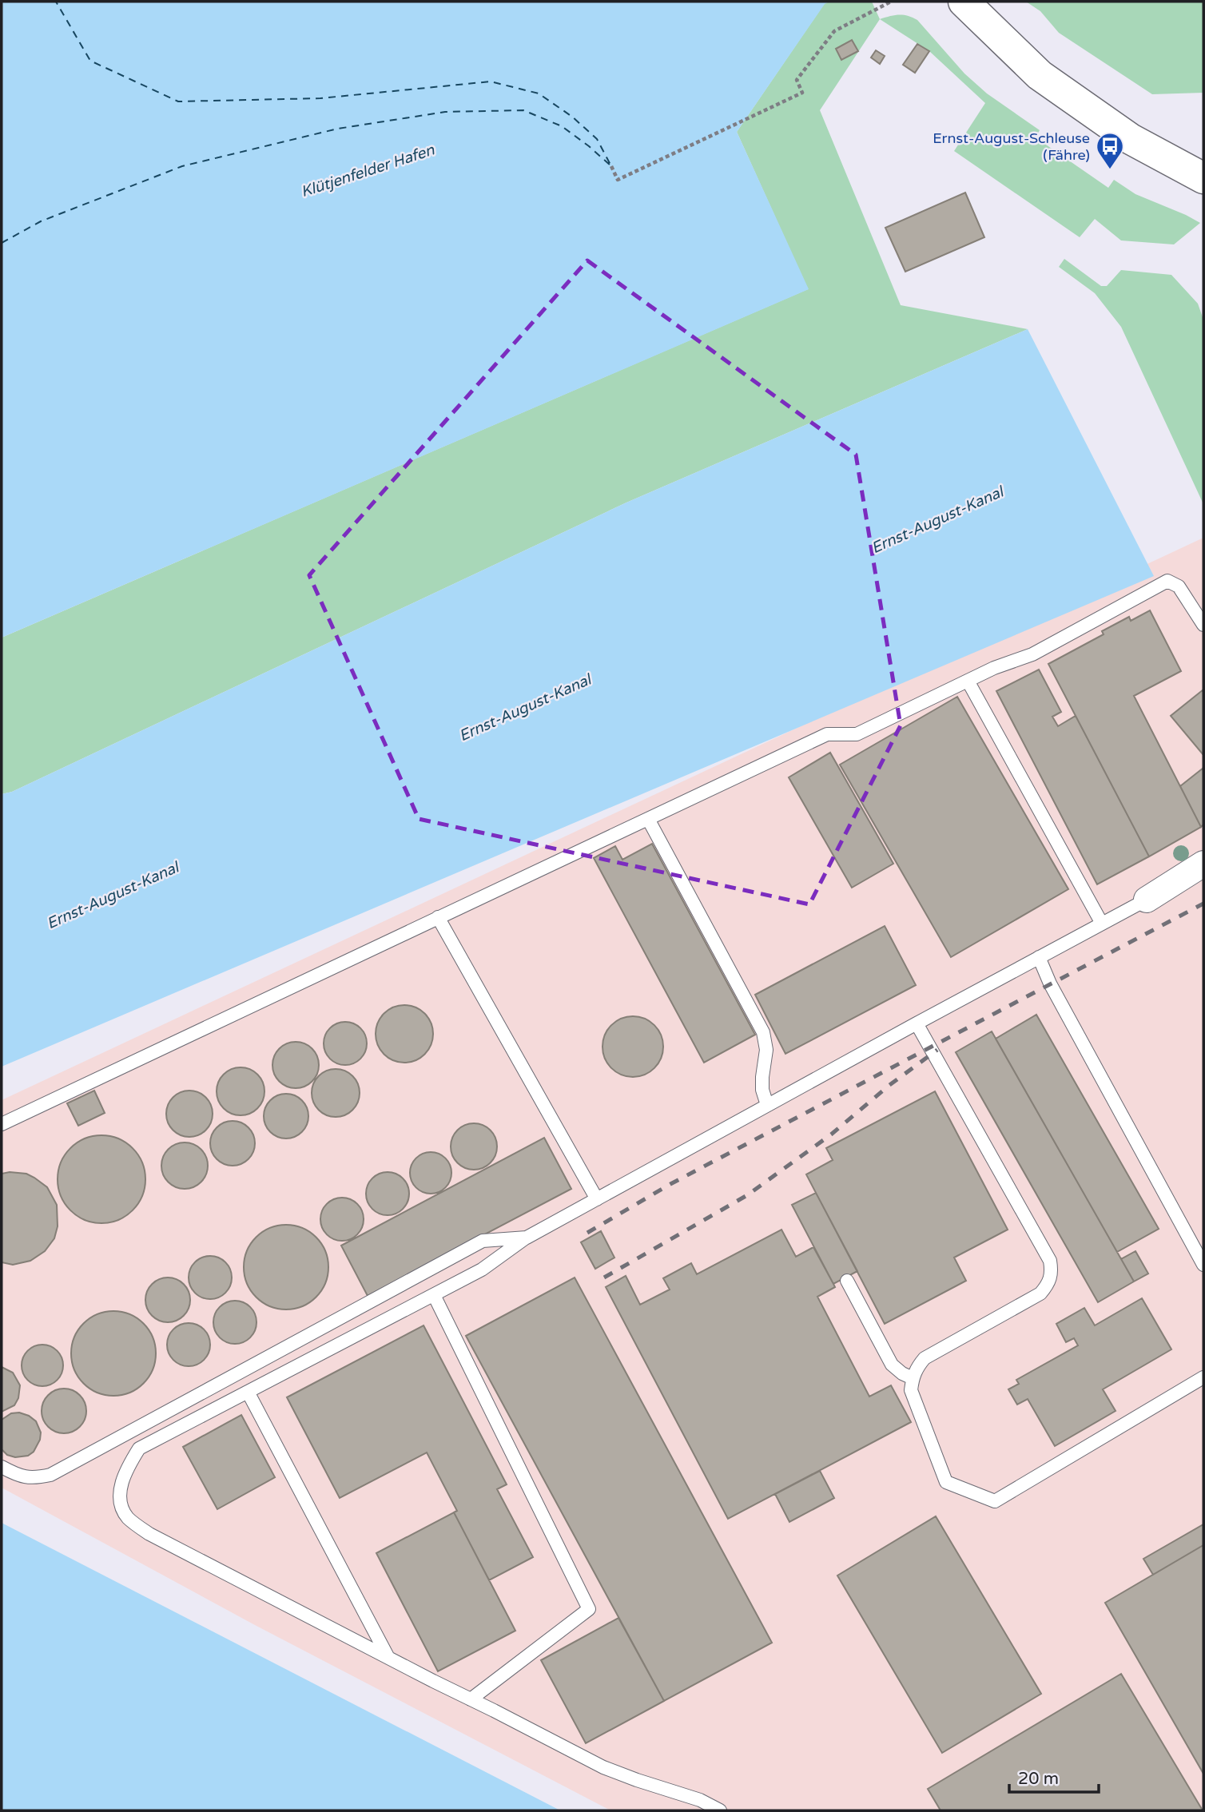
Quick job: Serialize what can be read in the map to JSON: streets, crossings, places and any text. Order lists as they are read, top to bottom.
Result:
{
  "water": ["Klütjenfelder Hafen", "Ernst-August-Kanal"],
  "places": {
    "bus stop": ["Ernst-August-Schleuse (Fähre)"]
  },
  "scale_bar": "20 m"
}
